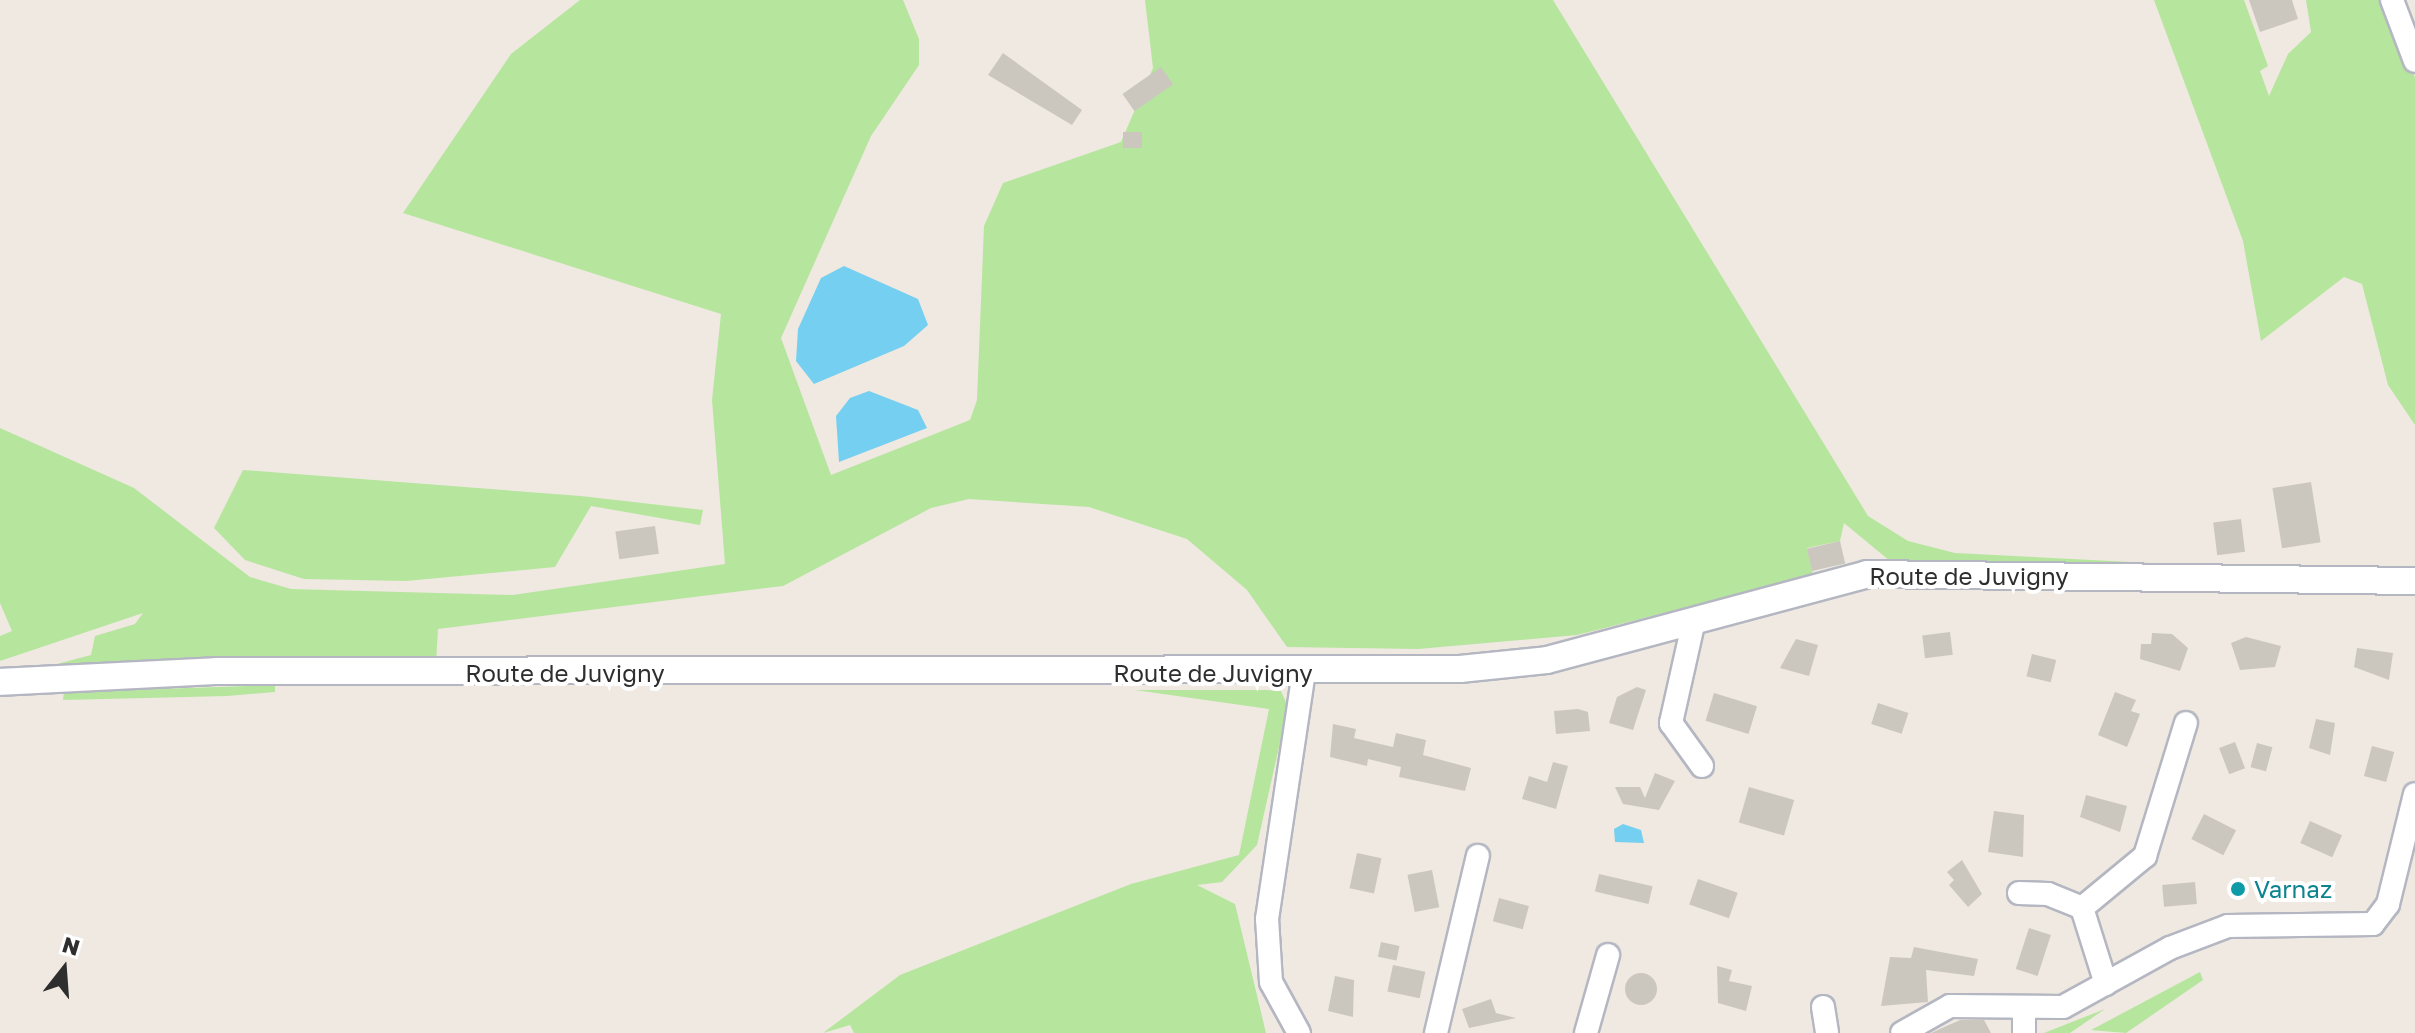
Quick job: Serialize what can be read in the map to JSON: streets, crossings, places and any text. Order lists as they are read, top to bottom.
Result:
{
  "streets": {
    "street": ["Route de Juvigny"]
  },
  "places": ["Varnaz"],
  "north": "top"
}
